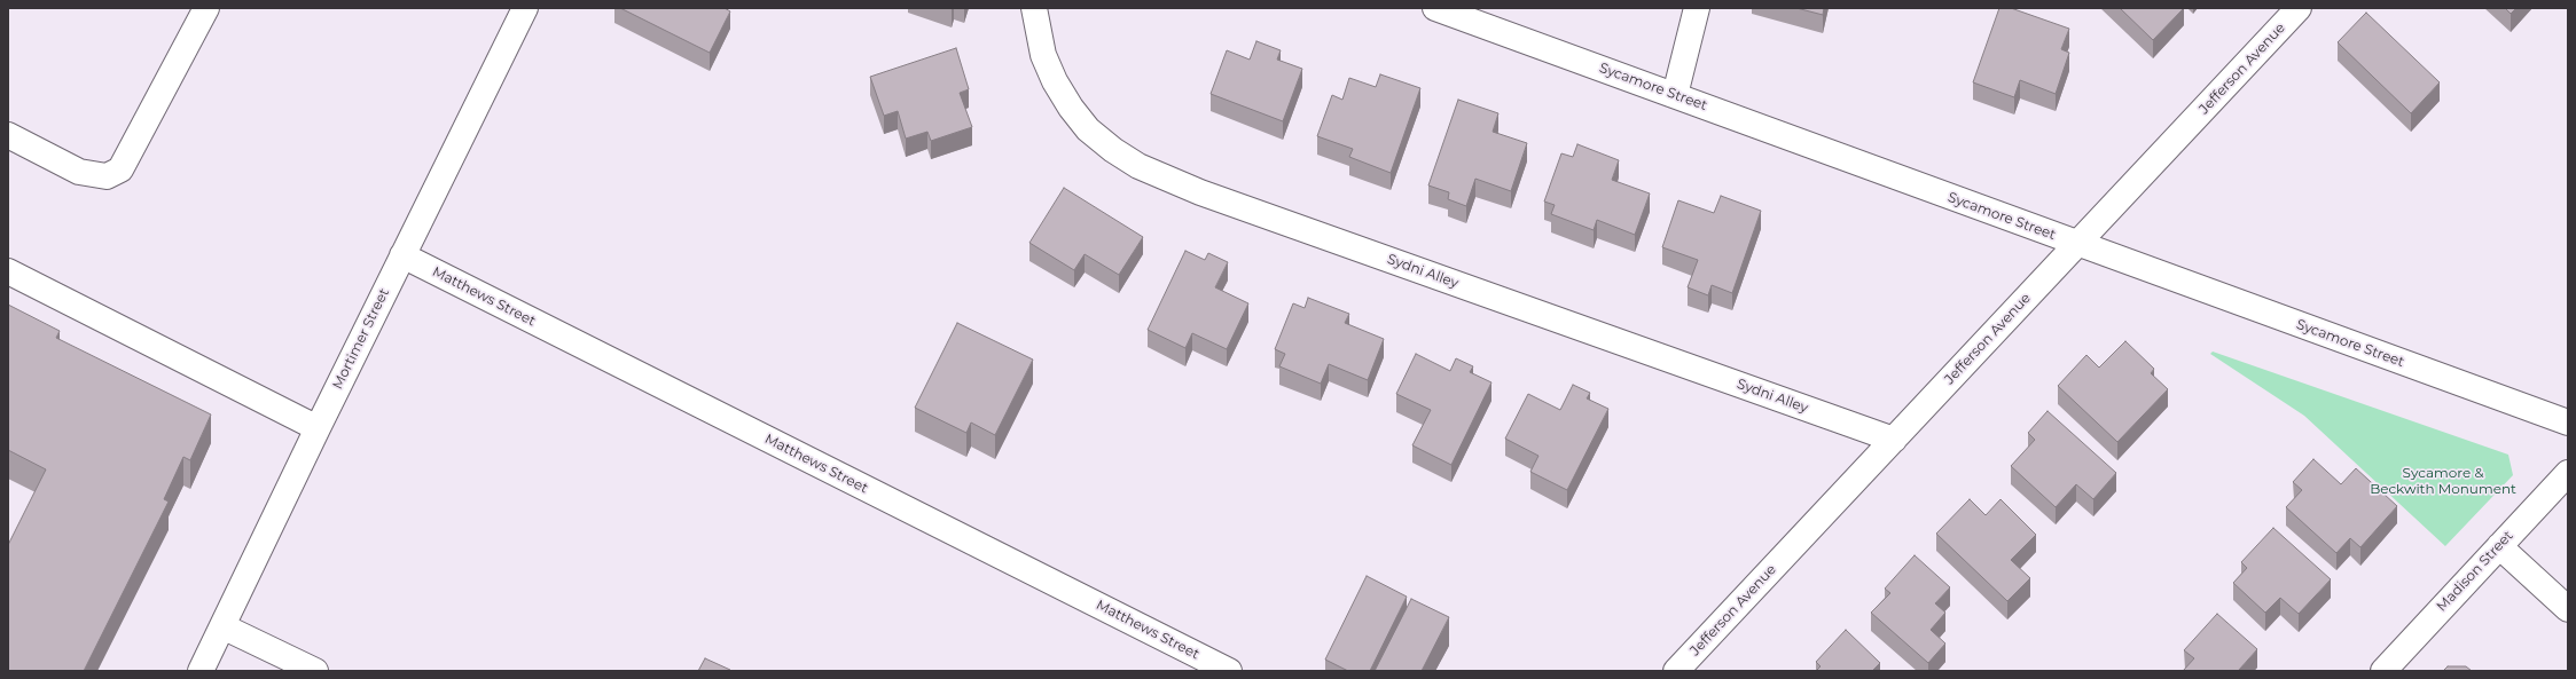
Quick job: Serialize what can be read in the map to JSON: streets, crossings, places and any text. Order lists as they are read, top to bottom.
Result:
{
  "streets": {
    "street": [
      "Jefferson Avenue",
      "Sycamore Street",
      "Sydni Alley",
      "Matthews Street",
      "Mortimer Street",
      "Madison Street"
    ]
  },
  "crossings": [
    ["Jefferson Avenue", "Sycamore Street"],
    ["Jefferson Avenue", "Sydni Alley"],
    ["Matthews Street", "Mortimer Street"]
  ],
  "parks": ["Sycamore & Beckwith Monument"]
}
